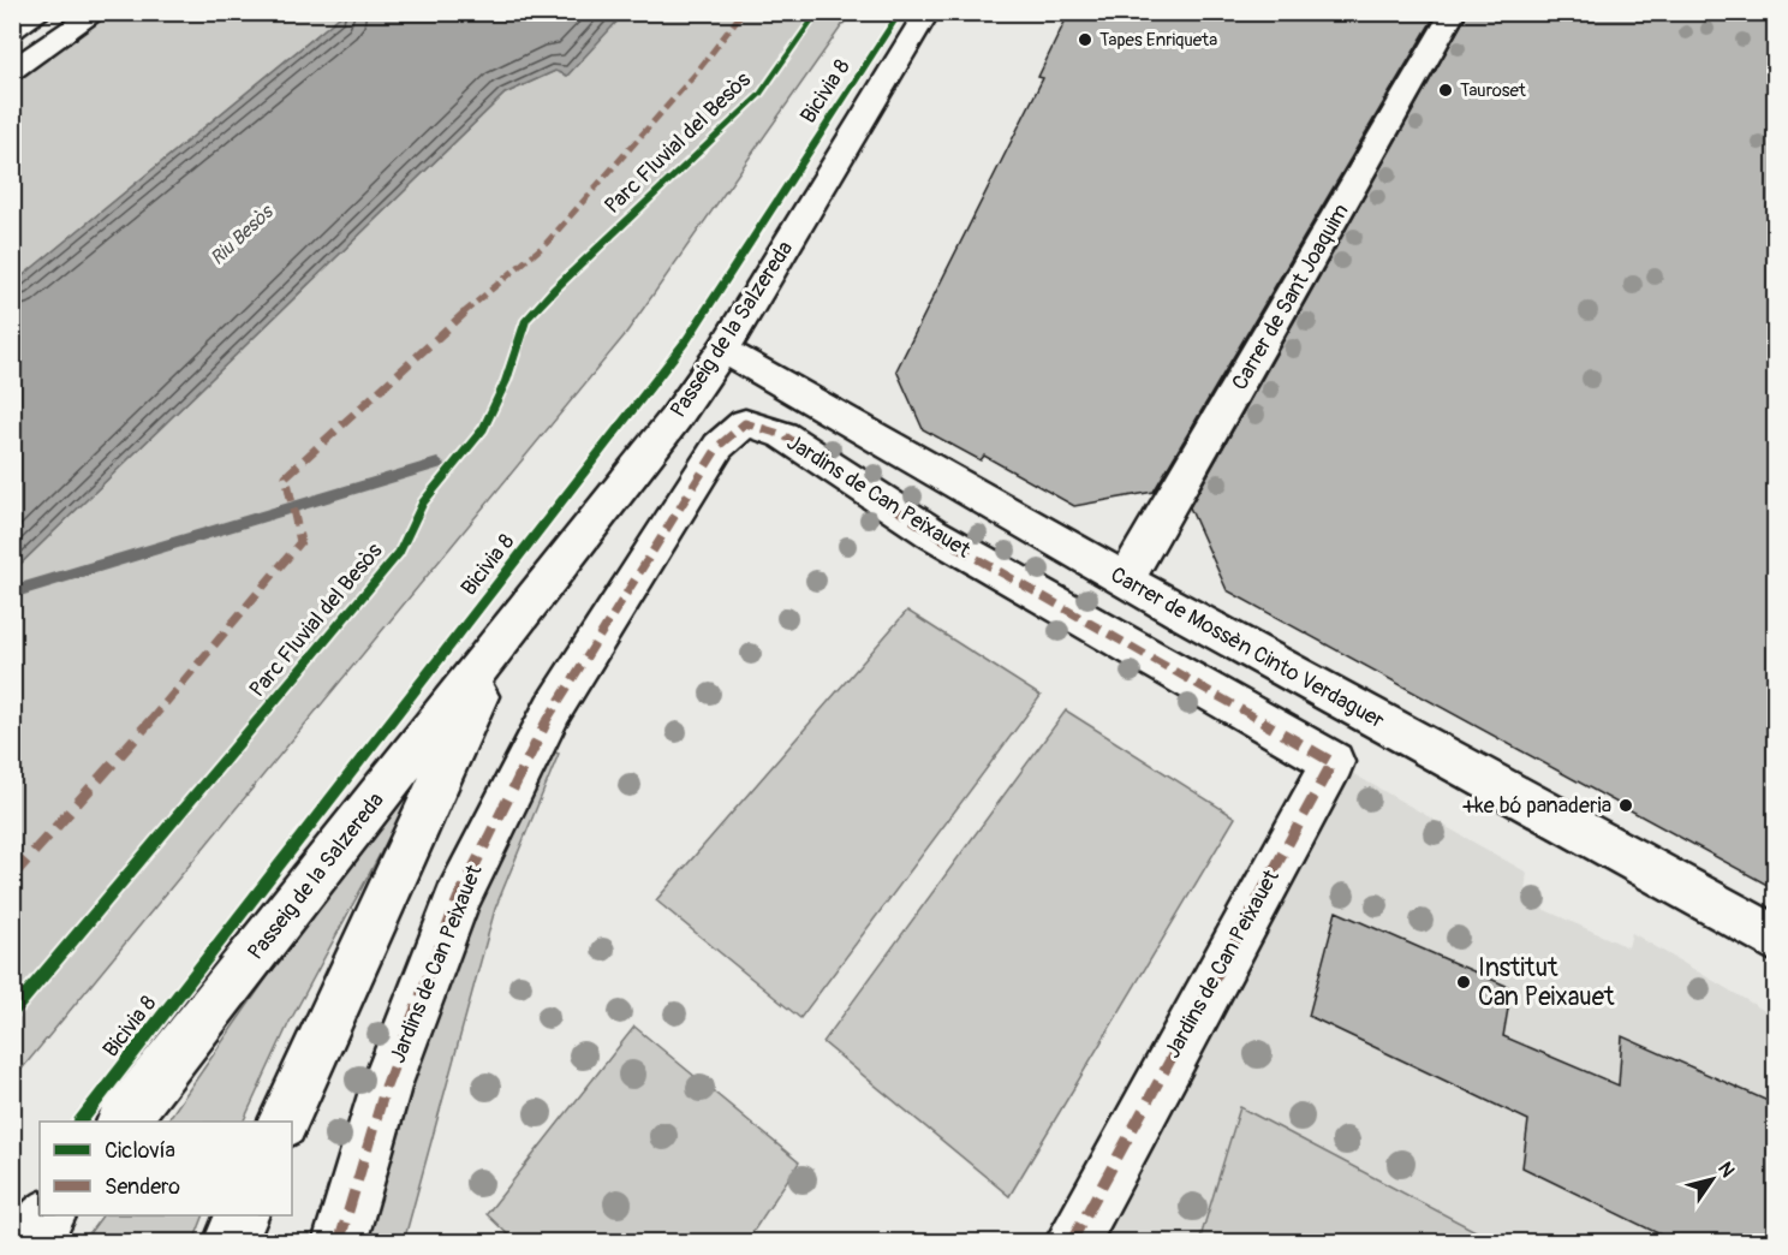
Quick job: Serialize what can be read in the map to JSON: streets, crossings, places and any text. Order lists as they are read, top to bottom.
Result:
{
  "streets": {
    "main road": [
      "Carrer de Sant Joaquim",
      "Passeig de la Salzereda",
      "Jardins de Can Peixauet",
      "Carrer de Mossèn Cinto Verdaguer"
    ],
    "cycle path": ["Bicivia 8", "Parc Fluvial del Besòs"]
  },
  "crossings": [
    ["Carrer de Sant Joaquim", "Carrer de Mossèn Cinto Verdaguer"],
    ["Passeig de la Salzereda", "Carrer de Mossèn Cinto Verdaguer"]
  ],
  "water": ["Riu Besòs"],
  "places": [
    "Tapes Enriqueta",
    "Tauroset",
    "+ke bó panaderia",
    "Institut Can Peixauet"
  ],
  "legend": ["Ciclovía", "Sendero"],
  "north": "top right"
}
